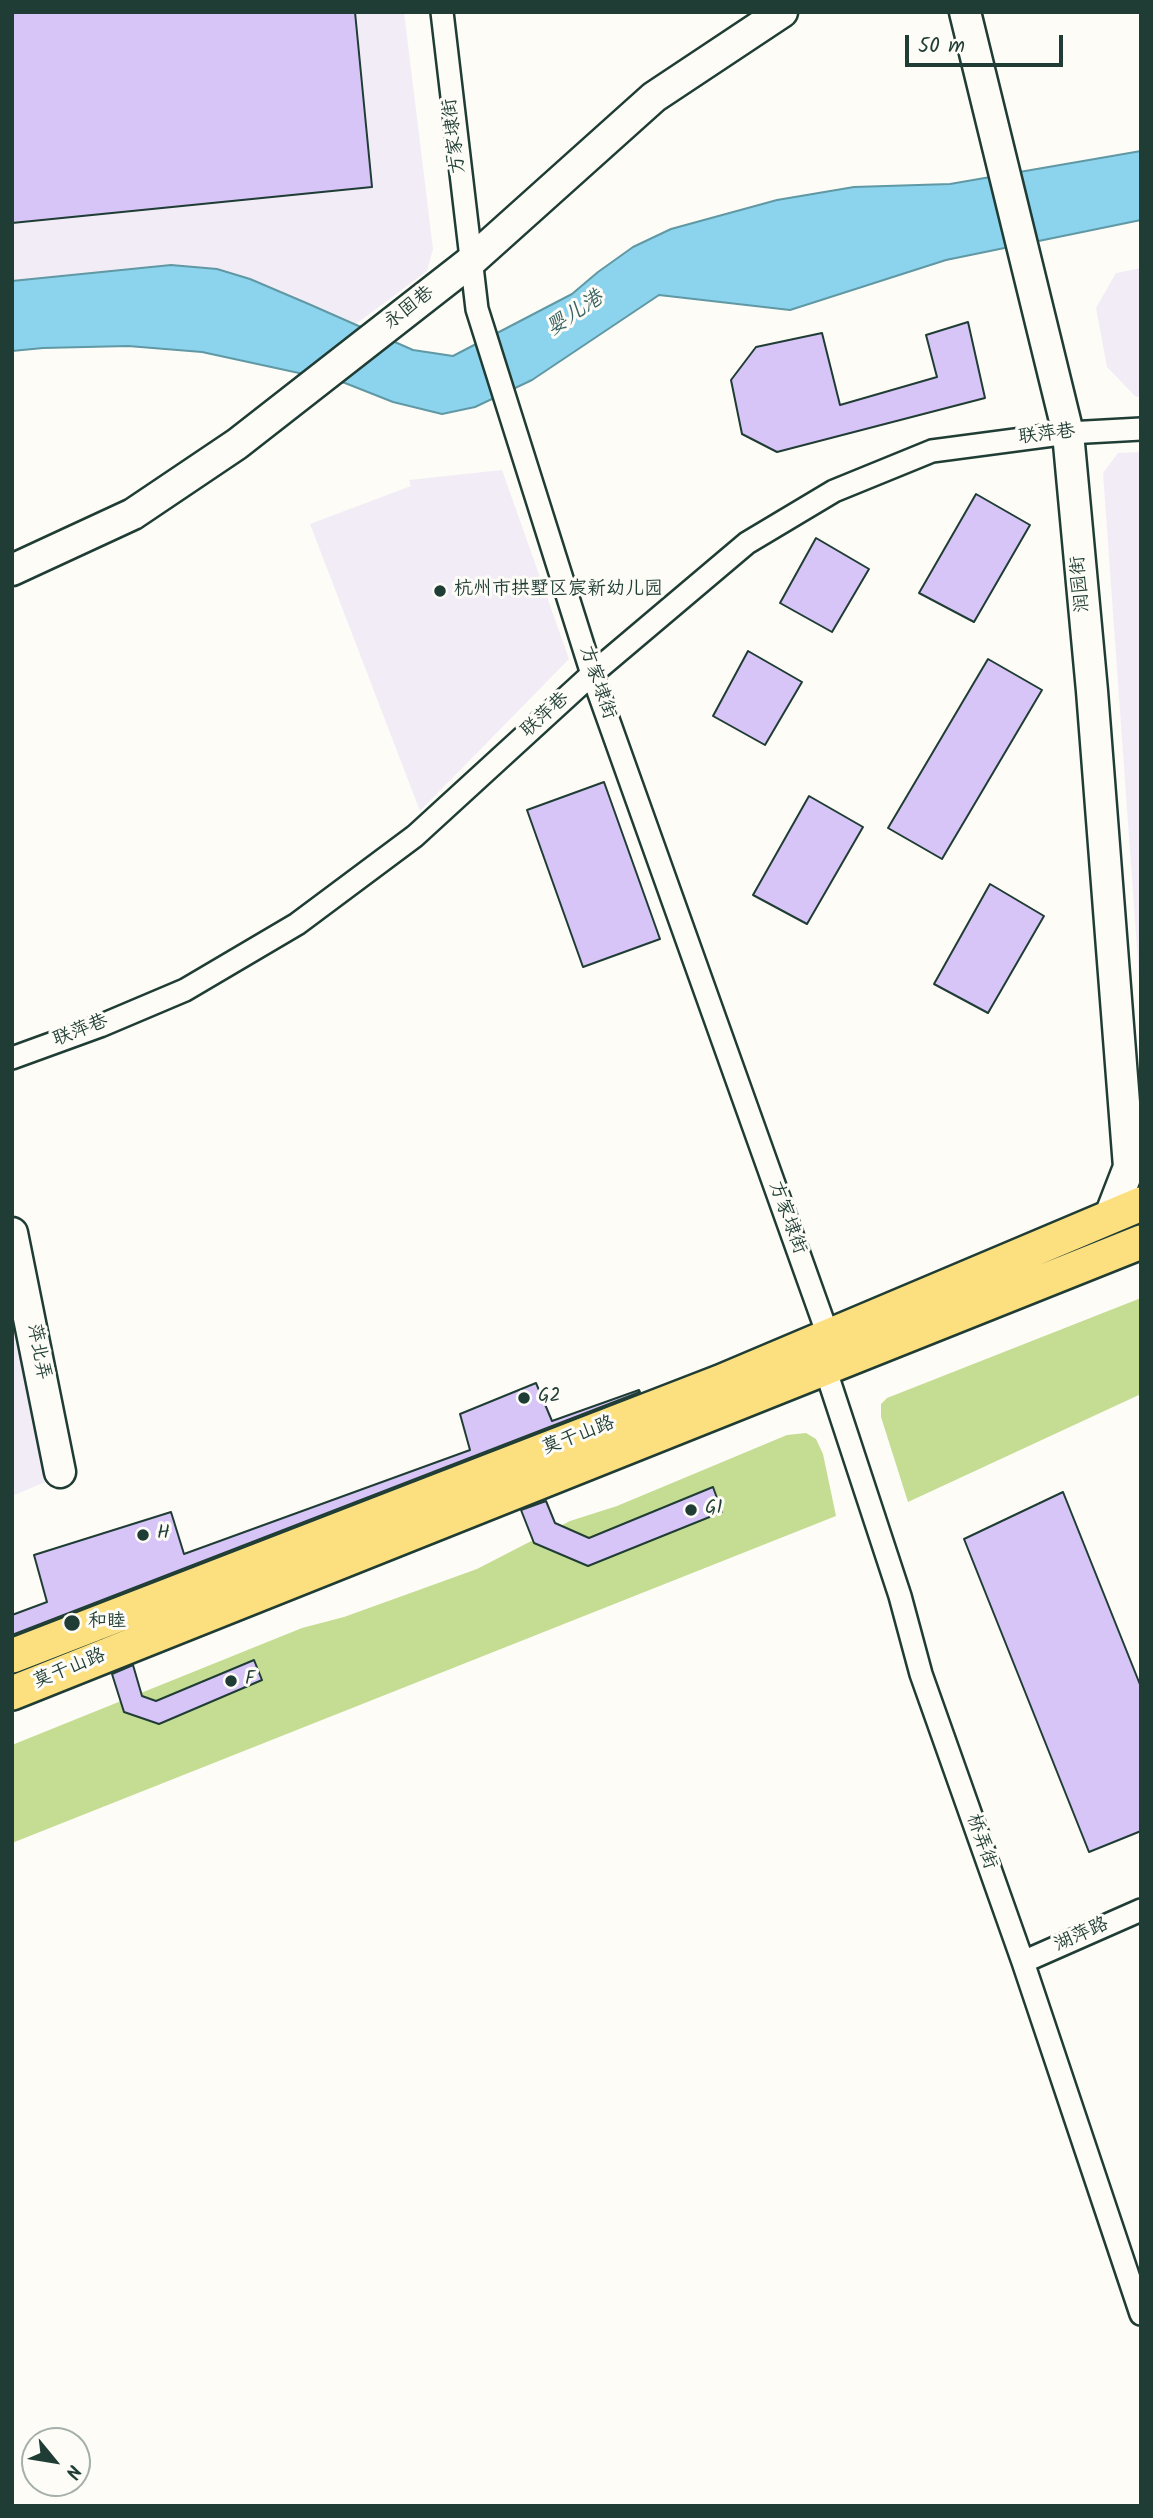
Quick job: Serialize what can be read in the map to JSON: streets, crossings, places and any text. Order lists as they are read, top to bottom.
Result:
{
  "streets": {
    "main road": ["莫干山路"],
    "street": [
      "方家埭街",
      "永固巷",
      "联萍巷",
      "润园街",
      "萍北弄",
      "桥弄街",
      "湖萍路"
    ]
  },
  "crossings": [
    ["方家埭街", "永固巷"],
    ["方家埭街", "联萍巷"],
    ["方家埭街", "莫干山路"],
    ["联萍巷", "润园街"],
    ["润园街", "莫干山路"],
    ["莫干山路", "桥弄街"],
    ["桥弄街", "湖萍路"]
  ],
  "water": ["婴儿港"],
  "places": [
    "杭州市拱墅区宸新幼儿园",
    "G2",
    "G1",
    "H",
    "和睦",
    "F"
  ],
  "scale_bar": "50 m",
  "north": "bottom right"
}
